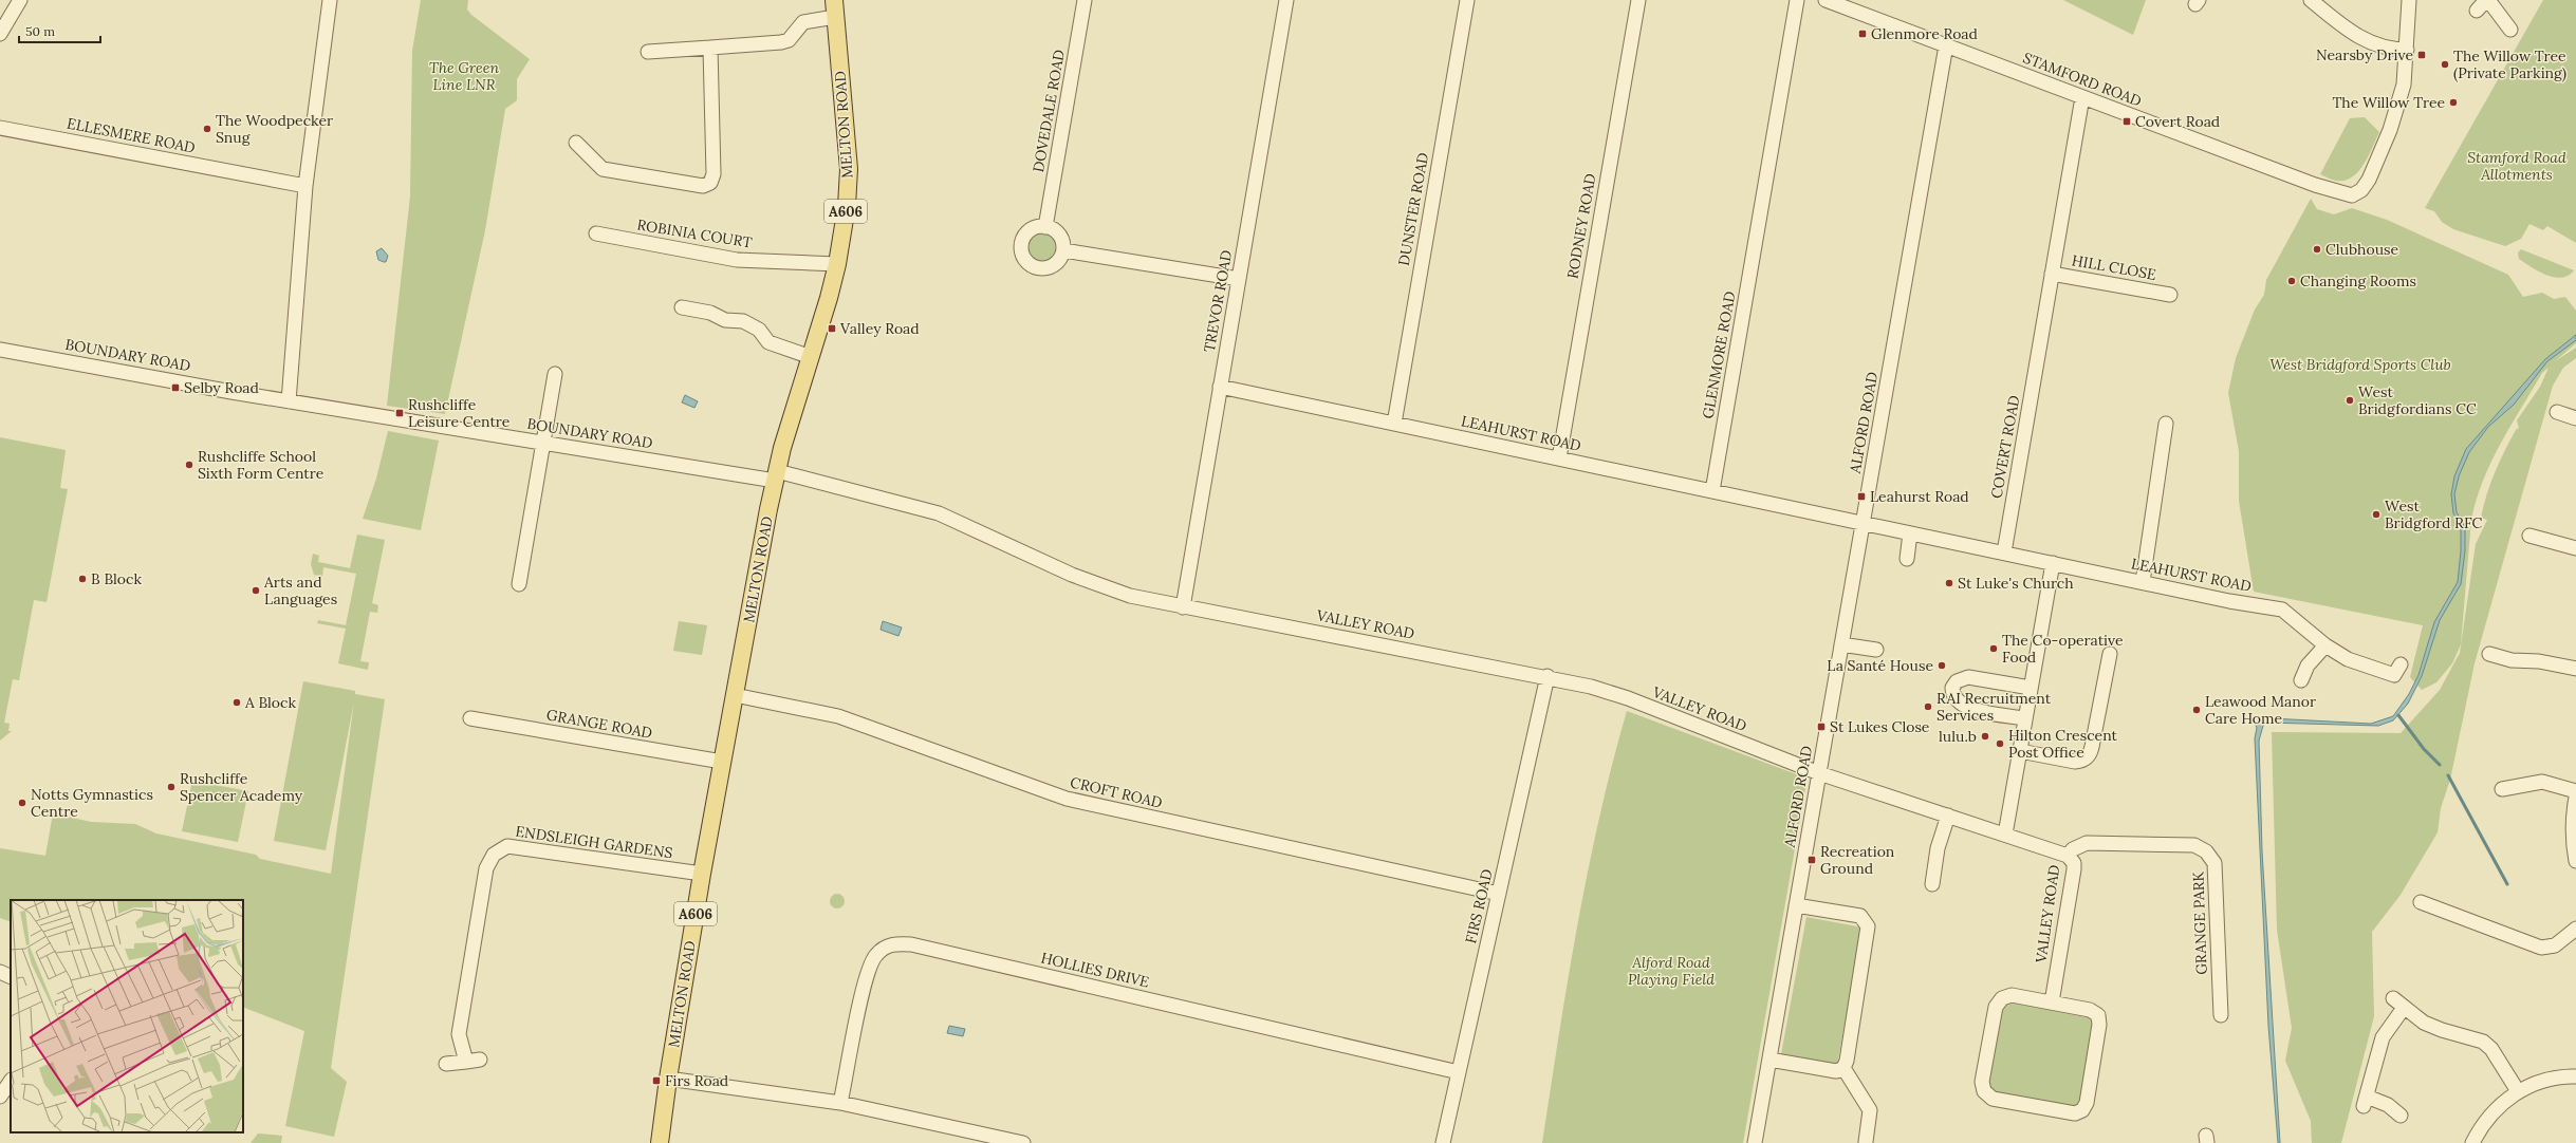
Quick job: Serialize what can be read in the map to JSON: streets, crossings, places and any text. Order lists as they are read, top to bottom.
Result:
{
  "streets": {
    "main road": ["MELTON ROAD", "A606"],
    "street": [
      "STAMFORD ROAD",
      "DOVEDALE ROAD",
      "ELLESMERE ROAD",
      "DUNSTER ROAD",
      "RODNEY ROAD",
      "ROBINIA COURT",
      "HILL CLOSE",
      "TREVOR ROAD",
      "BOUNDARY ROAD",
      "GLENMORE ROAD",
      "ALFORD ROAD",
      "LEAHURST ROAD",
      "COVERT ROAD",
      "VALLEY ROAD",
      "GRANGE ROAD",
      "CROFT ROAD",
      "ENDSLEIGH GARDENS",
      "FIRS ROAD",
      "GRANGE PARK",
      "HOLLIES DRIVE"
    ]
  },
  "crossings": [
    ["STAMFORD ROAD", "ALFORD ROAD"],
    ["STAMFORD ROAD", "COVERT ROAD"],
    ["MELTON ROAD", "ROBINIA COURT"],
    ["MELTON ROAD", "BOUNDARY ROAD"],
    ["MELTON ROAD", "VALLEY ROAD"],
    ["MELTON ROAD", "GRANGE ROAD"],
    ["MELTON ROAD", "CROFT ROAD"],
    ["MELTON ROAD", "ENDSLEIGH GARDENS"],
    ["DUNSTER ROAD", "LEAHURST ROAD"],
    ["RODNEY ROAD", "LEAHURST ROAD"],
    ["HILL CLOSE", "COVERT ROAD"],
    ["TREVOR ROAD", "LEAHURST ROAD"],
    ["TREVOR ROAD", "VALLEY ROAD"],
    ["BOUNDARY ROAD", "VALLEY ROAD"],
    ["GLENMORE ROAD", "LEAHURST ROAD"],
    ["ALFORD ROAD", "LEAHURST ROAD"],
    ["ALFORD ROAD", "VALLEY ROAD"],
    ["LEAHURST ROAD", "COVERT ROAD"],
    ["VALLEY ROAD", "FIRS ROAD"],
    ["VALLEY ROAD", "GRANGE PARK"],
    ["CROFT ROAD", "FIRS ROAD"],
    ["FIRS ROAD", "HOLLIES DRIVE"]
  ],
  "parks": [
    "The Green Line LNR",
    "Stamford Road Allotments",
    "West Bridgford Sports Club",
    "Alford Road Playing Field"
  ],
  "places": {
    "transit": [
      "Glenmore Road",
      "Nearsby Drive",
      "Covert Road",
      "Valley Road",
      "Selby Road",
      "Rushcliffe Leisure Centre",
      "Leahurst Road",
      "St Lukes Close",
      "Recreation Ground",
      "Firs Road"
    ],
    "other": [
      "The Willow Tree (Private Parking)",
      "The Willow Tree",
      "The Woodpecker Snug",
      "Clubhouse",
      "Changing Rooms",
      "West Bridgfordians CC",
      "Rushcliffe School Sixth Form Centre",
      "West Bridgford RFC",
      "B Block",
      "St Luke's Church",
      "Arts and Languages",
      "The Co-operative Food",
      "La Santé House",
      "A Block",
      "RAI Recruitment Services",
      "Leawood Manor Care Home",
      "lulu.b",
      "Hilton Crescent Post Office",
      "Rushcliffe Spencer Academy",
      "Notts Gymnastics Centre"
    ]
  },
  "scale_bar": "50 m"
}
